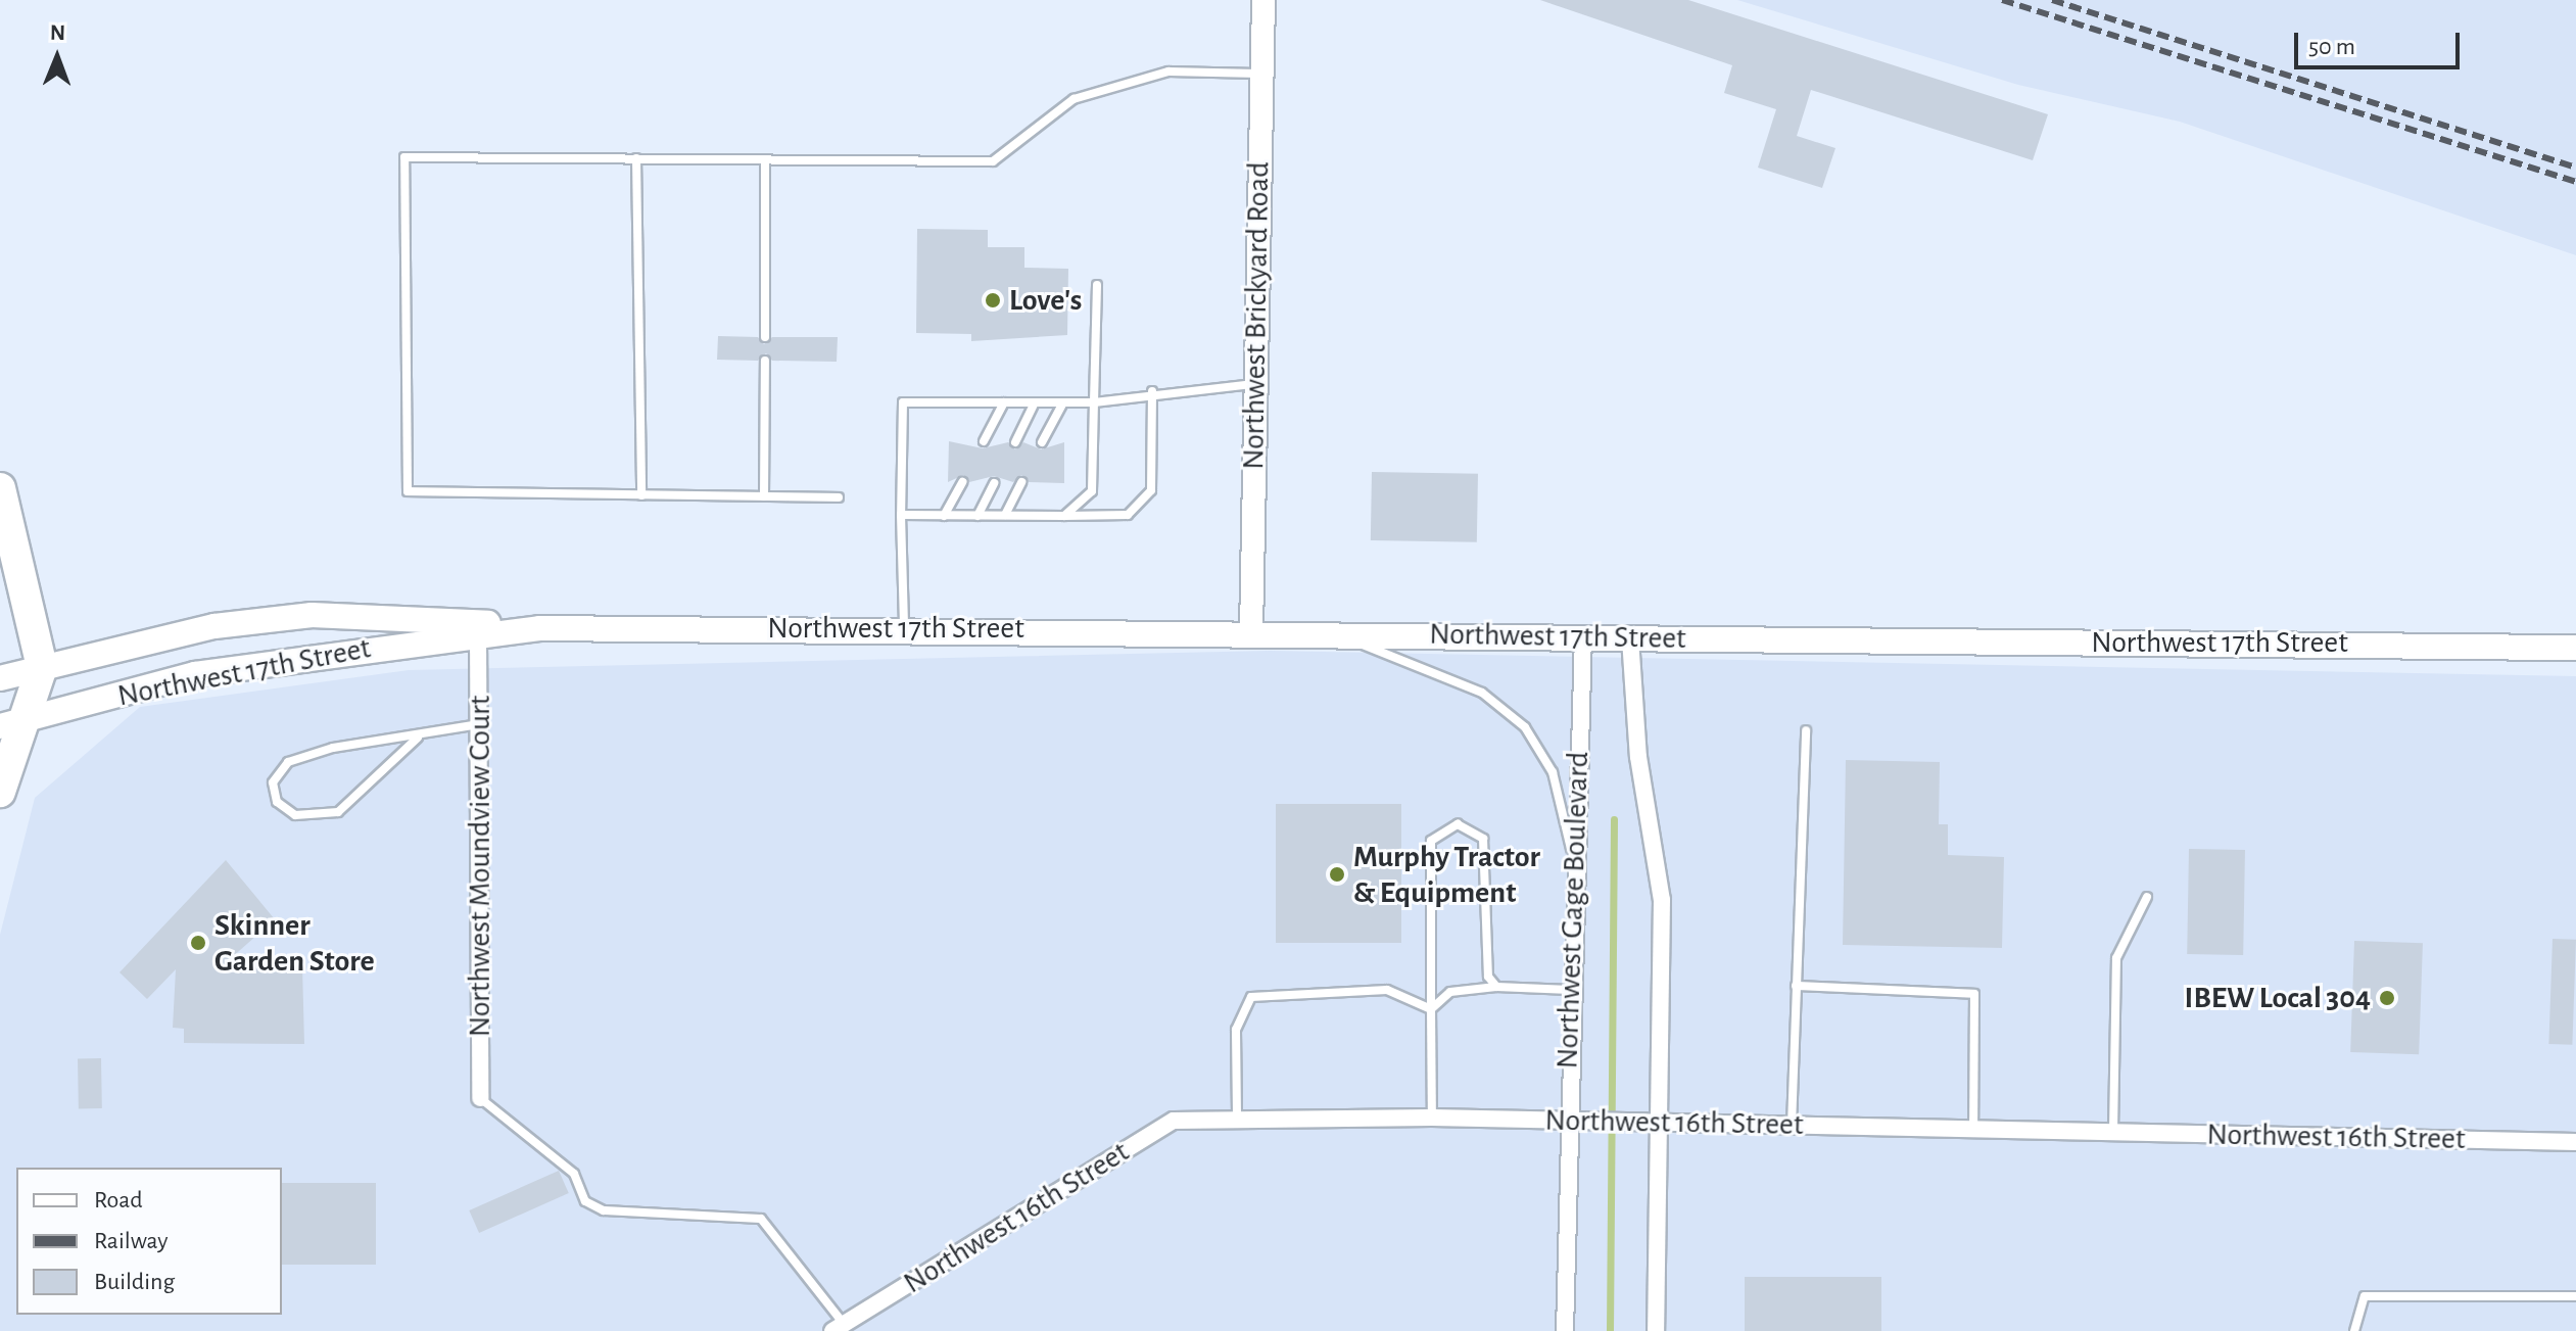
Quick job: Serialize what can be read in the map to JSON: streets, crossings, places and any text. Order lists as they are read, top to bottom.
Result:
{
  "streets": {
    "main road": ["Northwest 17th Street"],
    "street": [
      "Northwest Brickyard Road",
      "Northwest Moundview Court",
      "Northwest Gage Boulevard",
      "Northwest 16th Street"
    ]
  },
  "crossings": [
    ["Northwest Brickyard Road", "Northwest 17th Street"],
    ["Northwest 17th Street", "Northwest Moundview Court"],
    ["Northwest 17th Street", "Northwest Gage Boulevard"],
    ["Northwest Gage Boulevard", "Northwest 16th Street"]
  ],
  "places": [
    "Love's",
    "Murphy Tractor & Equipment",
    "Skinner Garden Store",
    "IBEW Local 304"
  ],
  "legend": ["Road", "Railway", "Building"],
  "scale_bar": "50 m",
  "north": "top"
}
